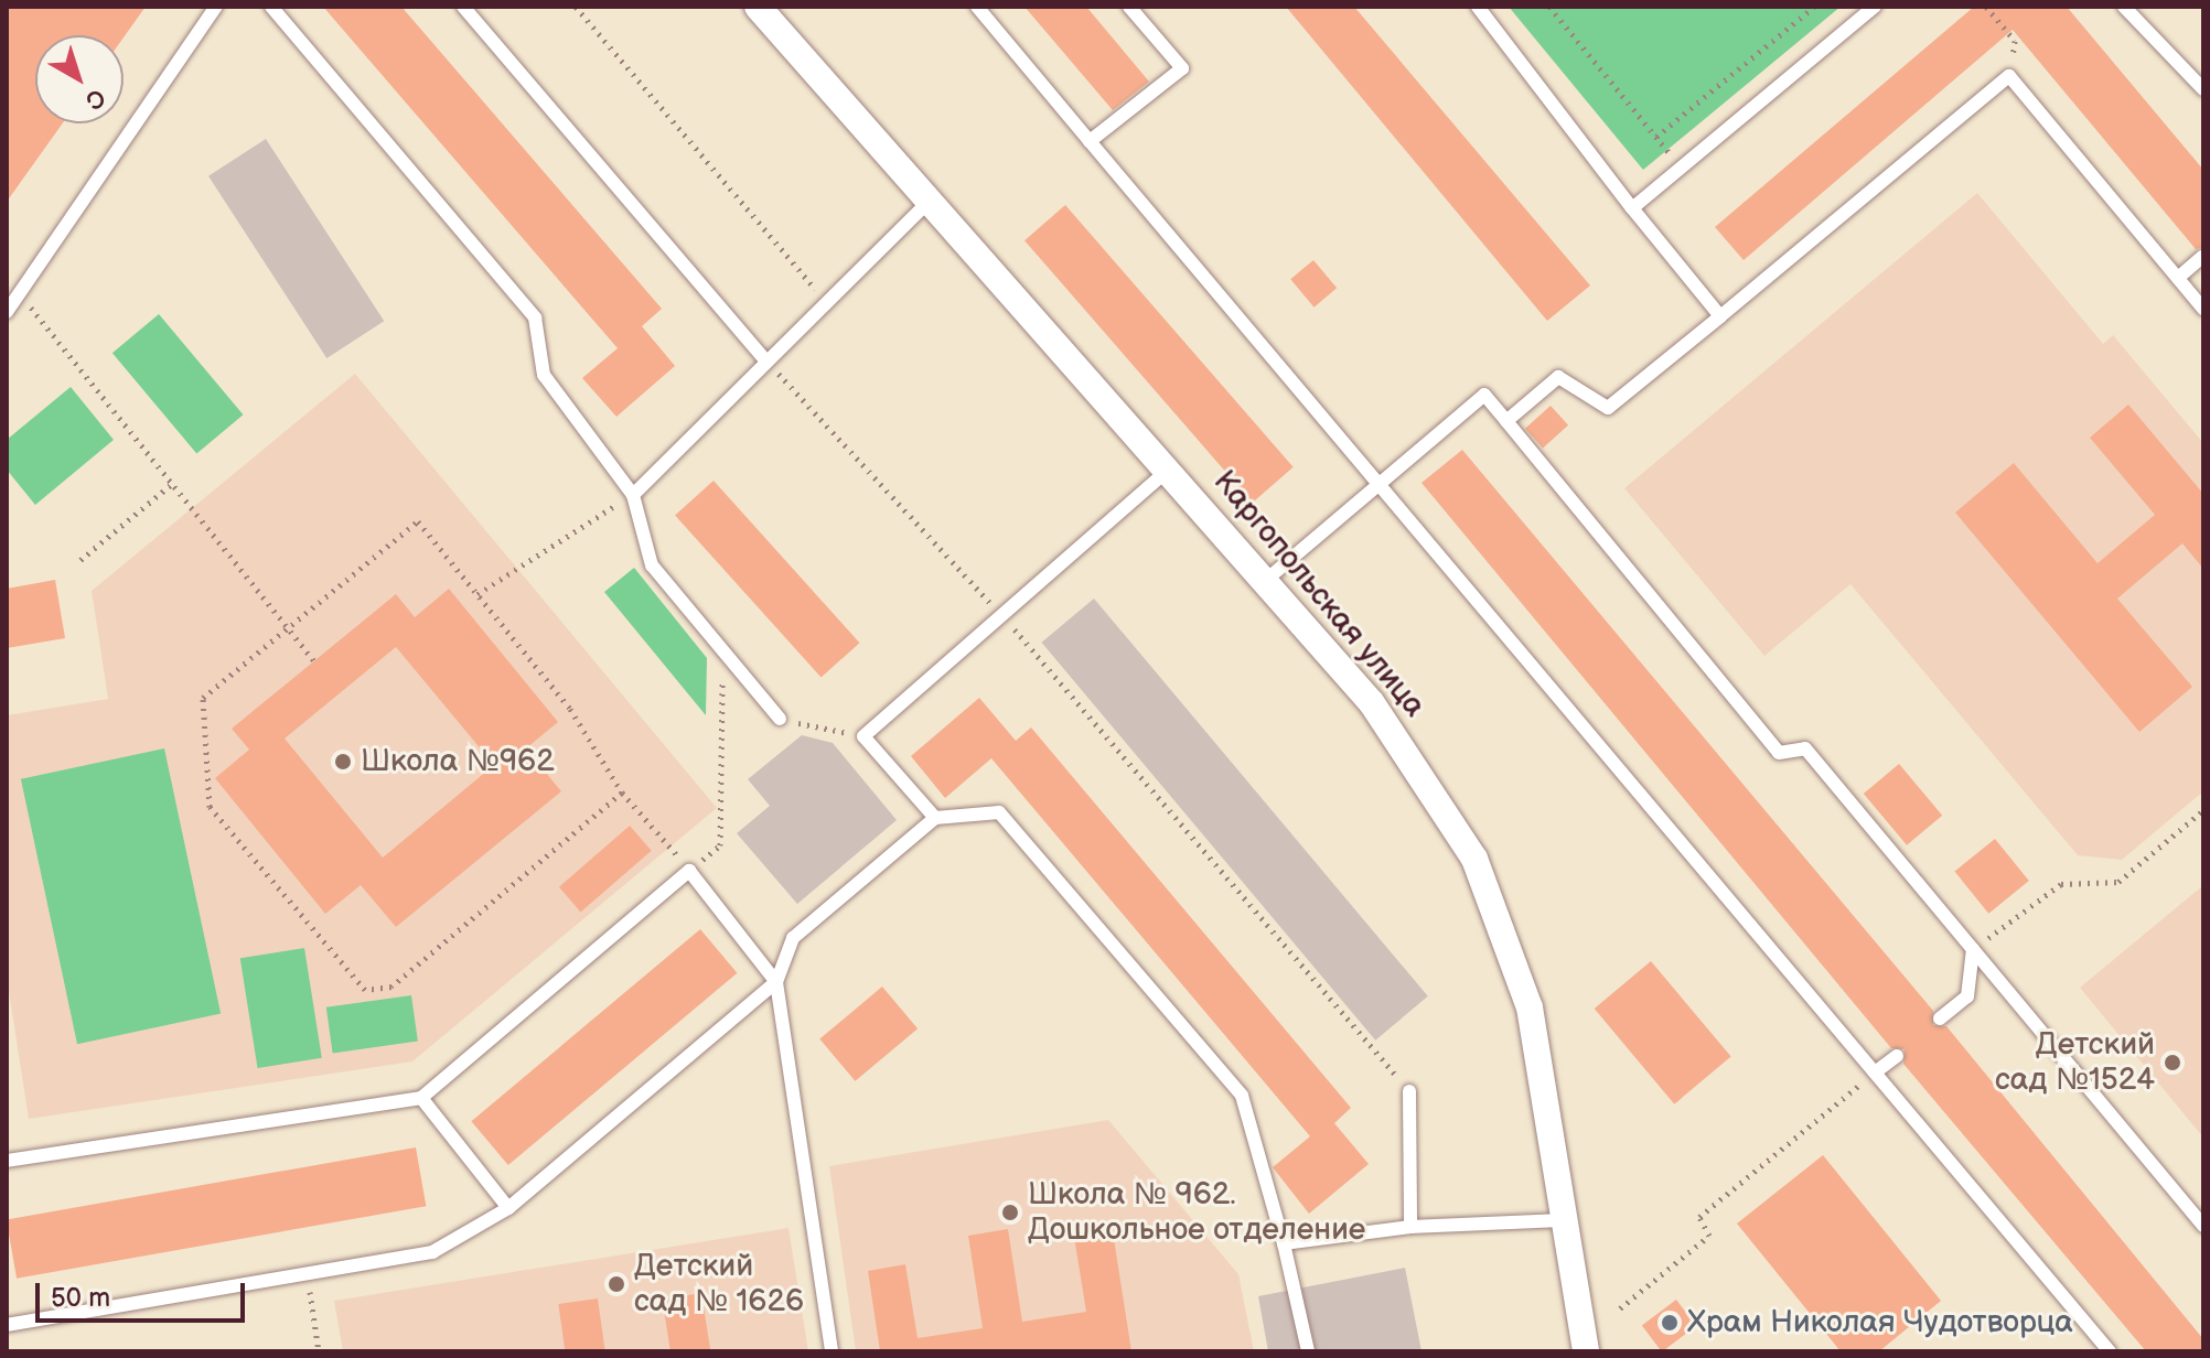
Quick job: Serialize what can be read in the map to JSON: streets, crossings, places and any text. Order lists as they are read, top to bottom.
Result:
{
  "streets": {
    "street": ["Каргопольская улица"]
  },
  "places": [
    "Школа №962",
    "Детский сад №1524",
    "Школа № 962. Дошкольное отделение",
    "Детский сад № 1626",
    "Храм Николая Чудотворца"
  ],
  "scale_bar": "50 m",
  "north": "bottom right"
}
